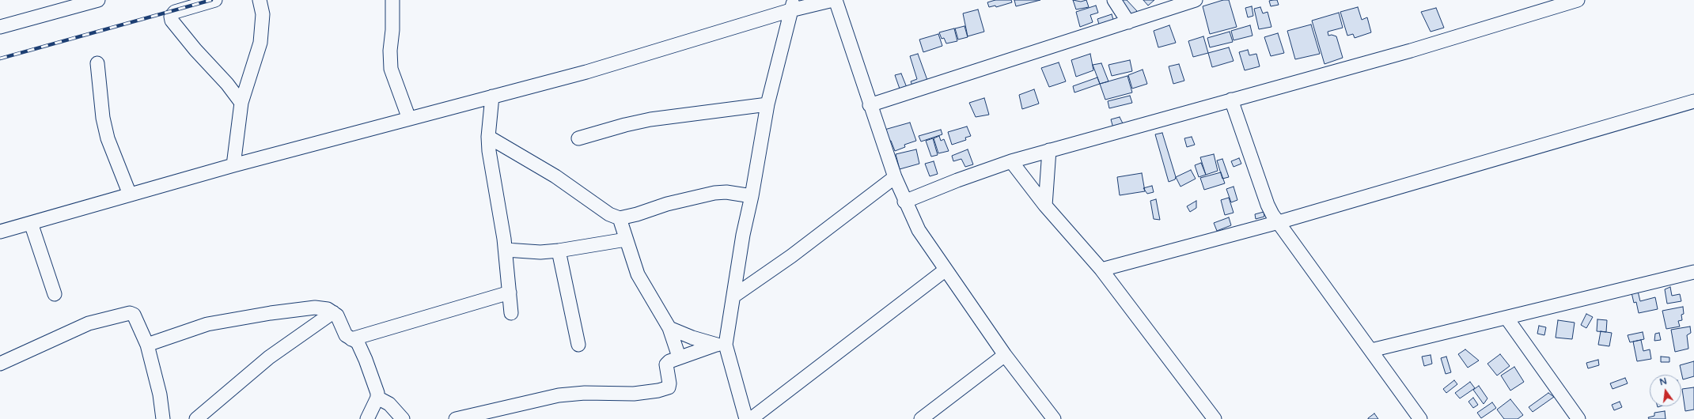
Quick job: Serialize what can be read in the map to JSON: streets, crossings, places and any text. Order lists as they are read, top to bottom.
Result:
{
  "north": "top"
}
